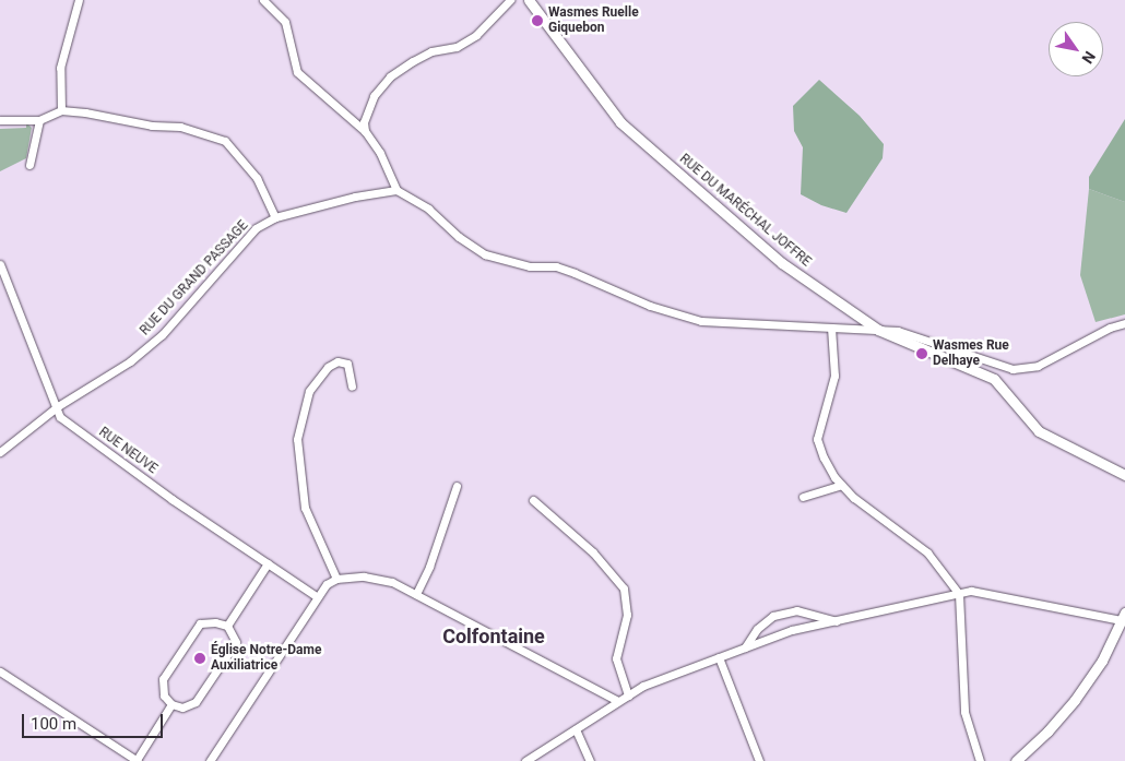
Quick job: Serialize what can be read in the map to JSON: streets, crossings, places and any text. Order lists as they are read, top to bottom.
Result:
{
  "streets": {
    "street": ["RUE DU MARÉCHAL JOFFRE", "RUE DU GRAND PASSAGE", "RUE NEUVE"]
  },
  "crossings": [
    ["RUE DU GRAND PASSAGE", "RUE NEUVE"]
  ],
  "districts": ["Colfontaine"],
  "places": ["Wasmes Ruelle Giquebon", "Wasmes Rue Delhaye", "Église Notre-Dame Auxiliatrice"],
  "scale_bar": "100 m",
  "north": "bottom right"
}
